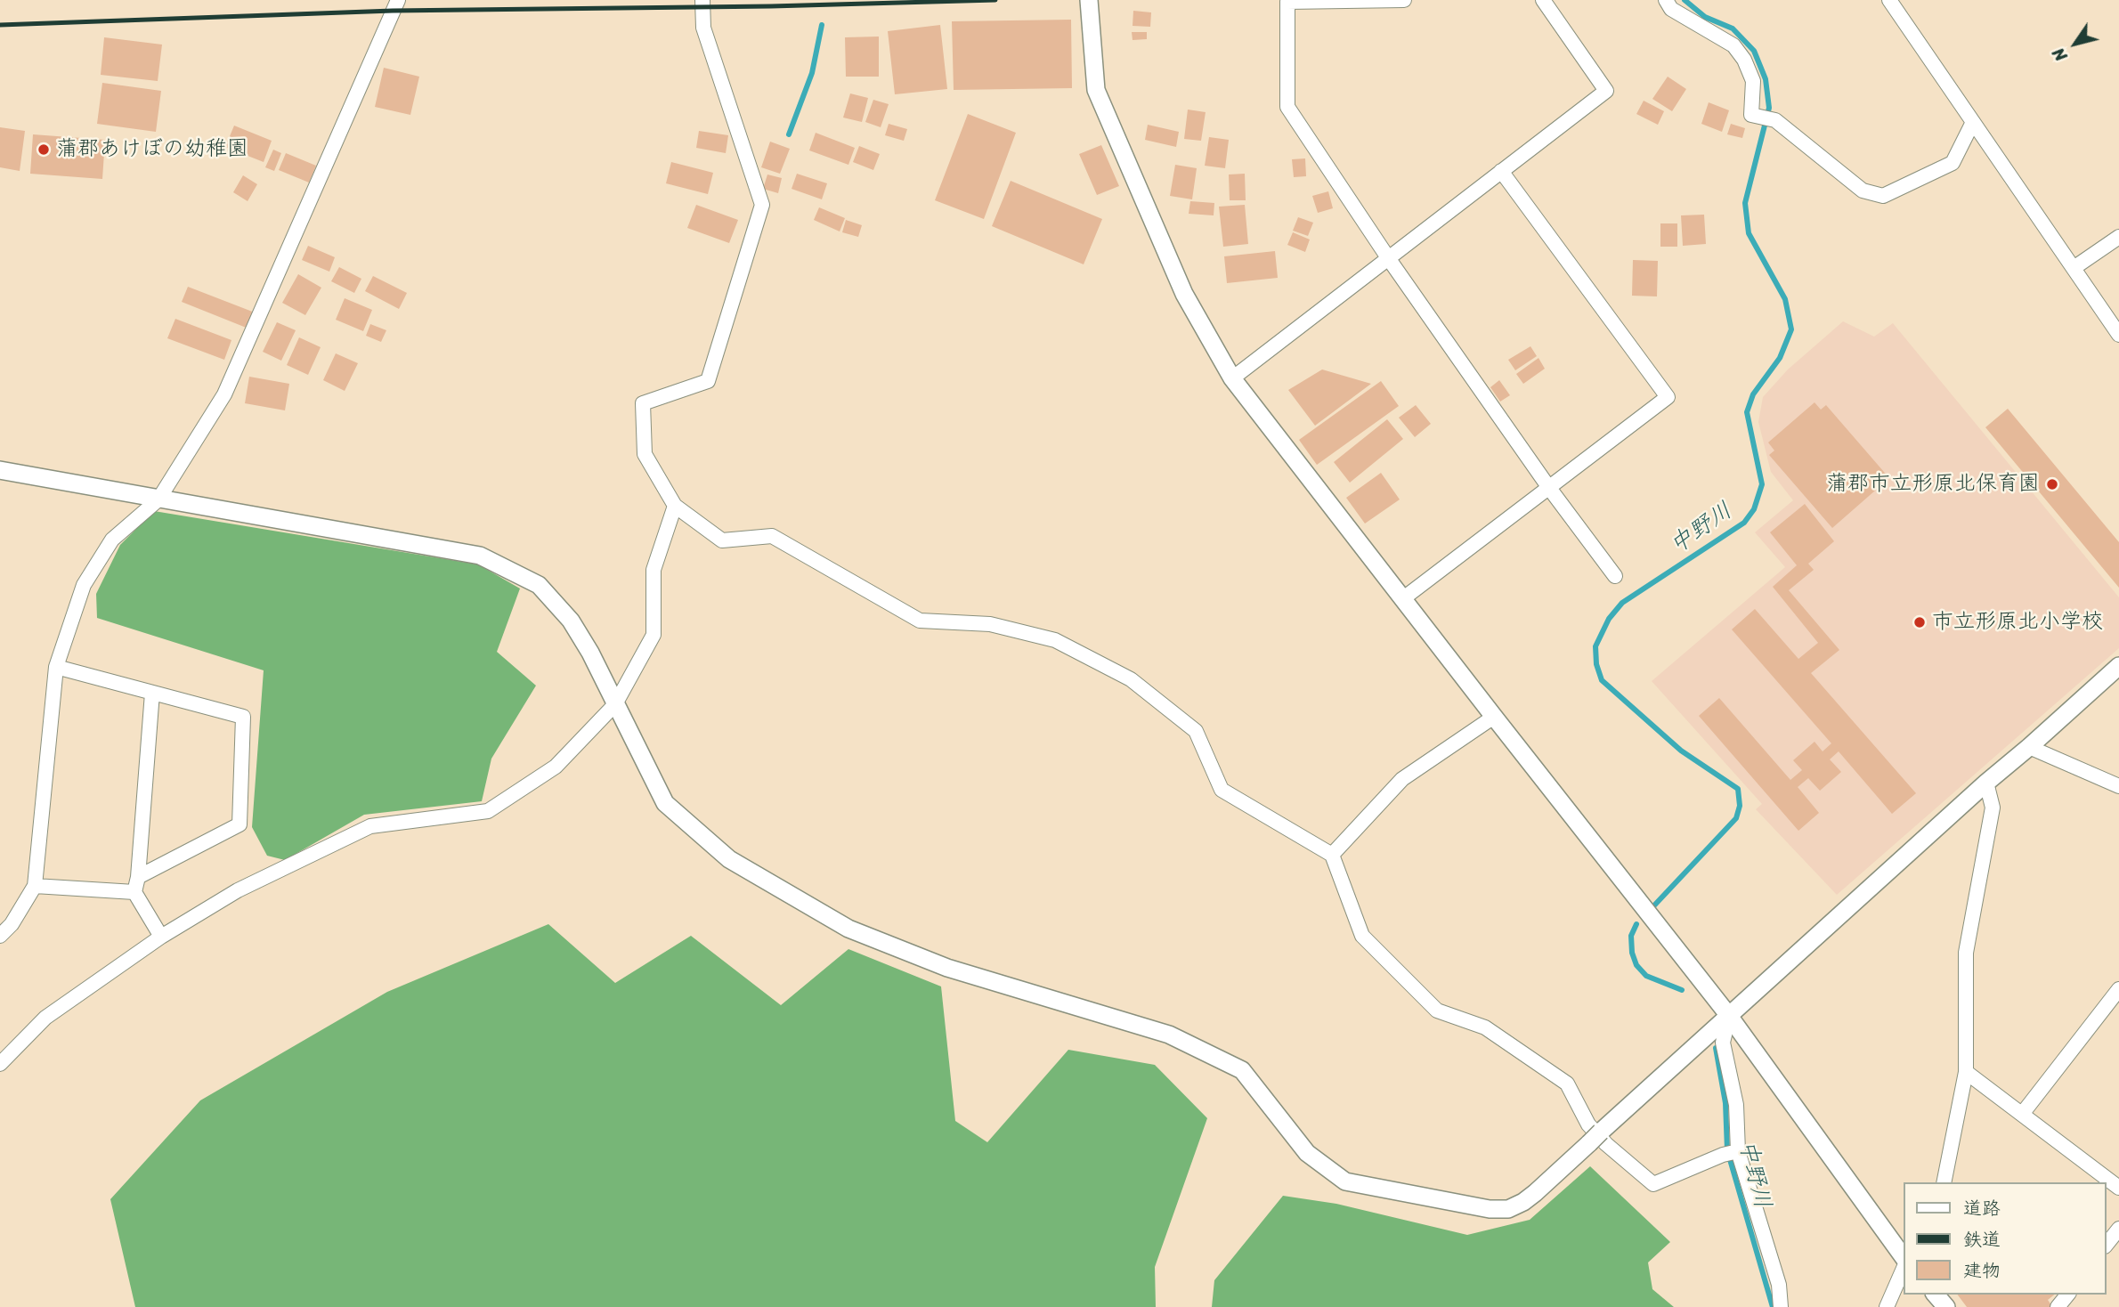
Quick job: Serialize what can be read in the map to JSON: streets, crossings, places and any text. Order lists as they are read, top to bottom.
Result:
{
  "water": ["中野川"],
  "places": ["蒲郡あけぼの幼稚園", "蒲郡市立形原北保育園", "市立形原北小学校"],
  "legend": ["道路", "鉄道", "建物"],
  "north": "bottom left"
}
